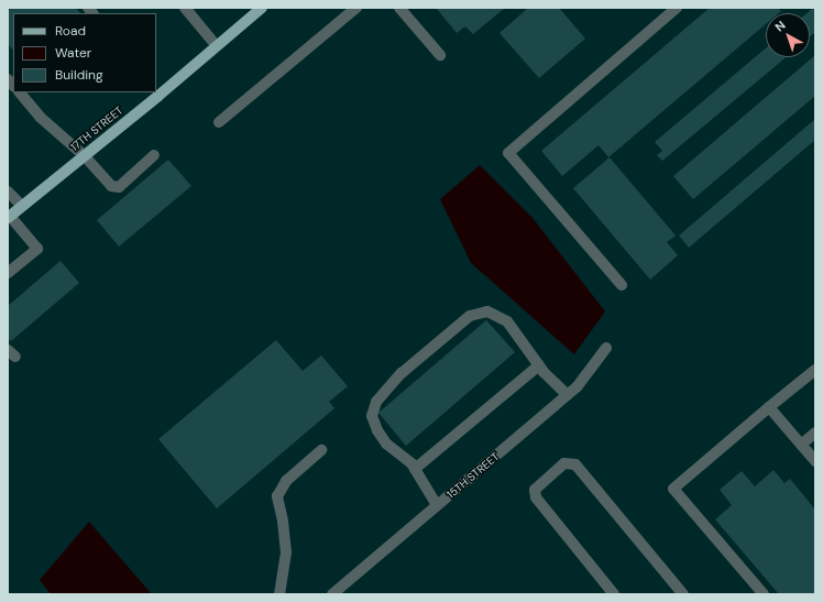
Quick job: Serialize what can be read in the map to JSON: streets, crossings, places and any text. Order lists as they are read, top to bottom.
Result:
{
  "streets": {
    "main road": ["17TH STREET"],
    "street": ["15TH STREET"]
  },
  "legend": ["Road", "Water", "Building"],
  "north": "top left"
}
